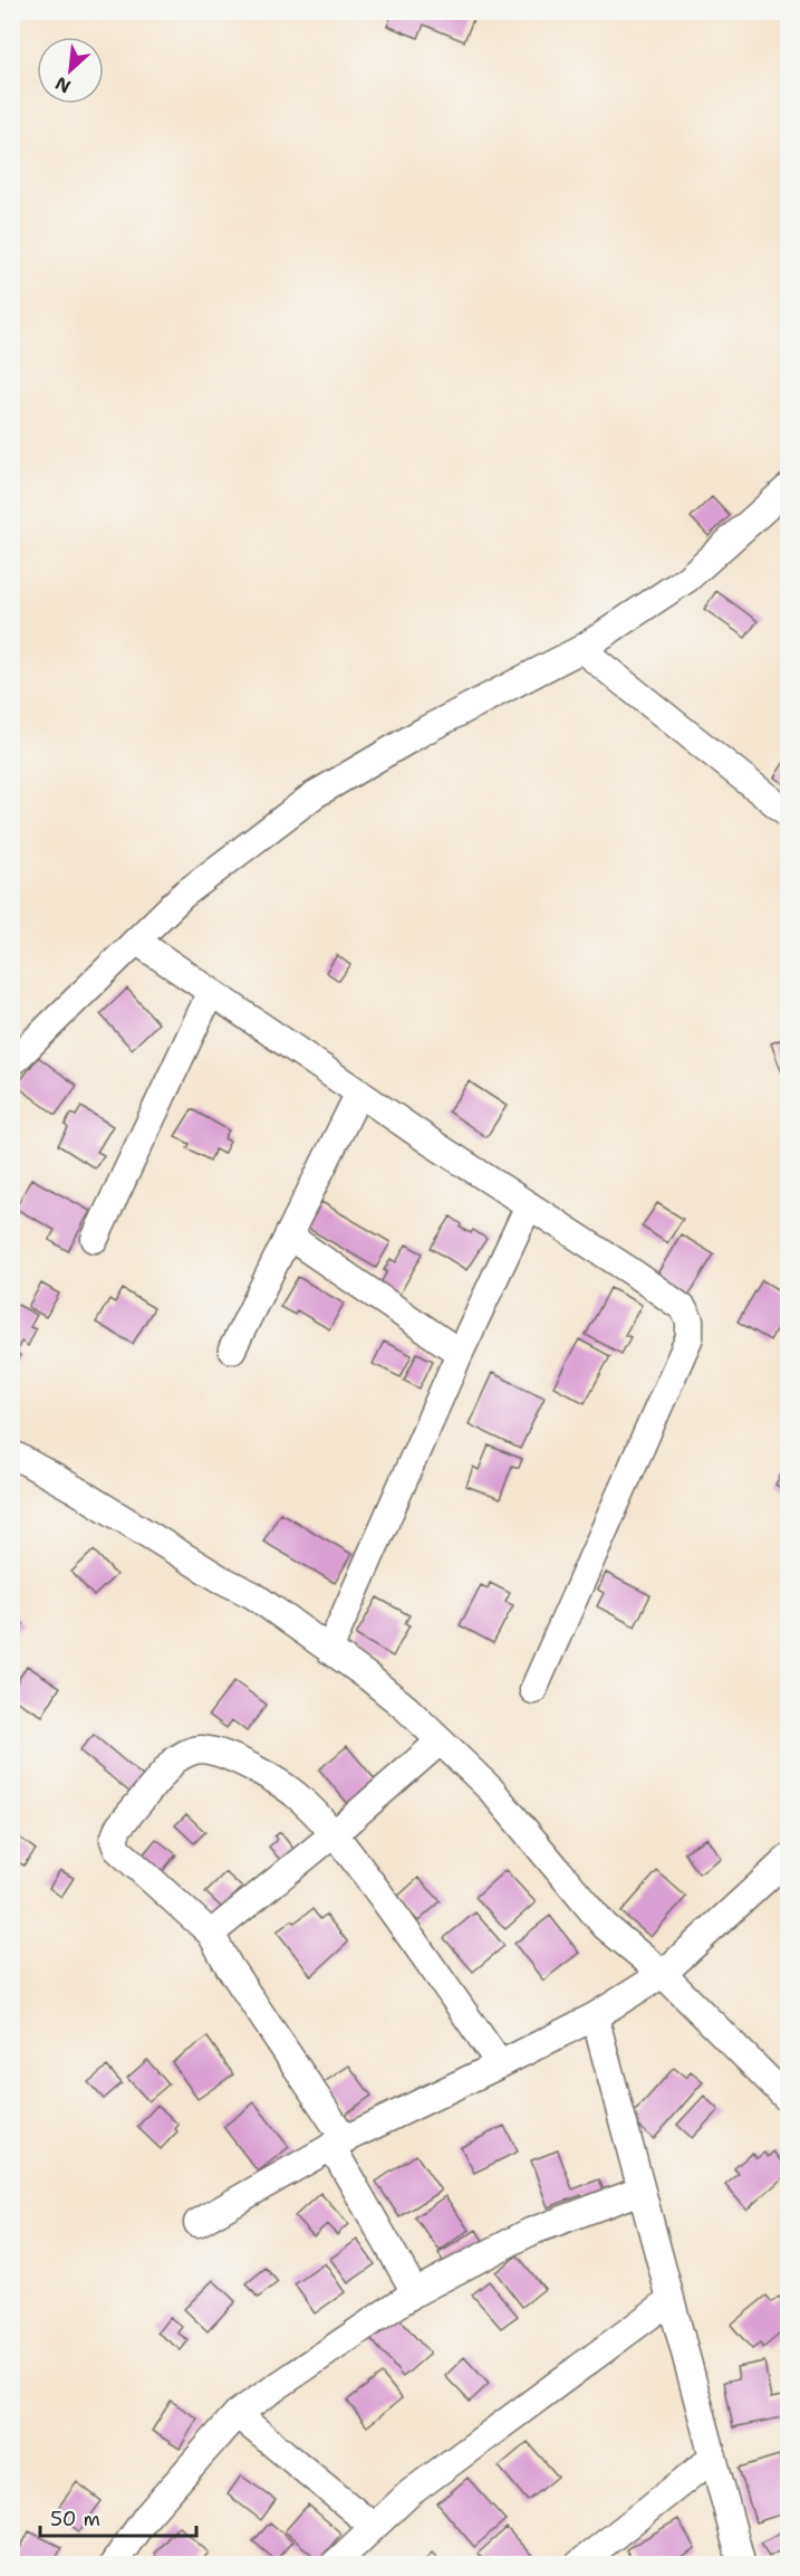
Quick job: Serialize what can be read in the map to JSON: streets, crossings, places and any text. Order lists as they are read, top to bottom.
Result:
{
  "scale_bar": "50 m",
  "north": "bottom left"
}
